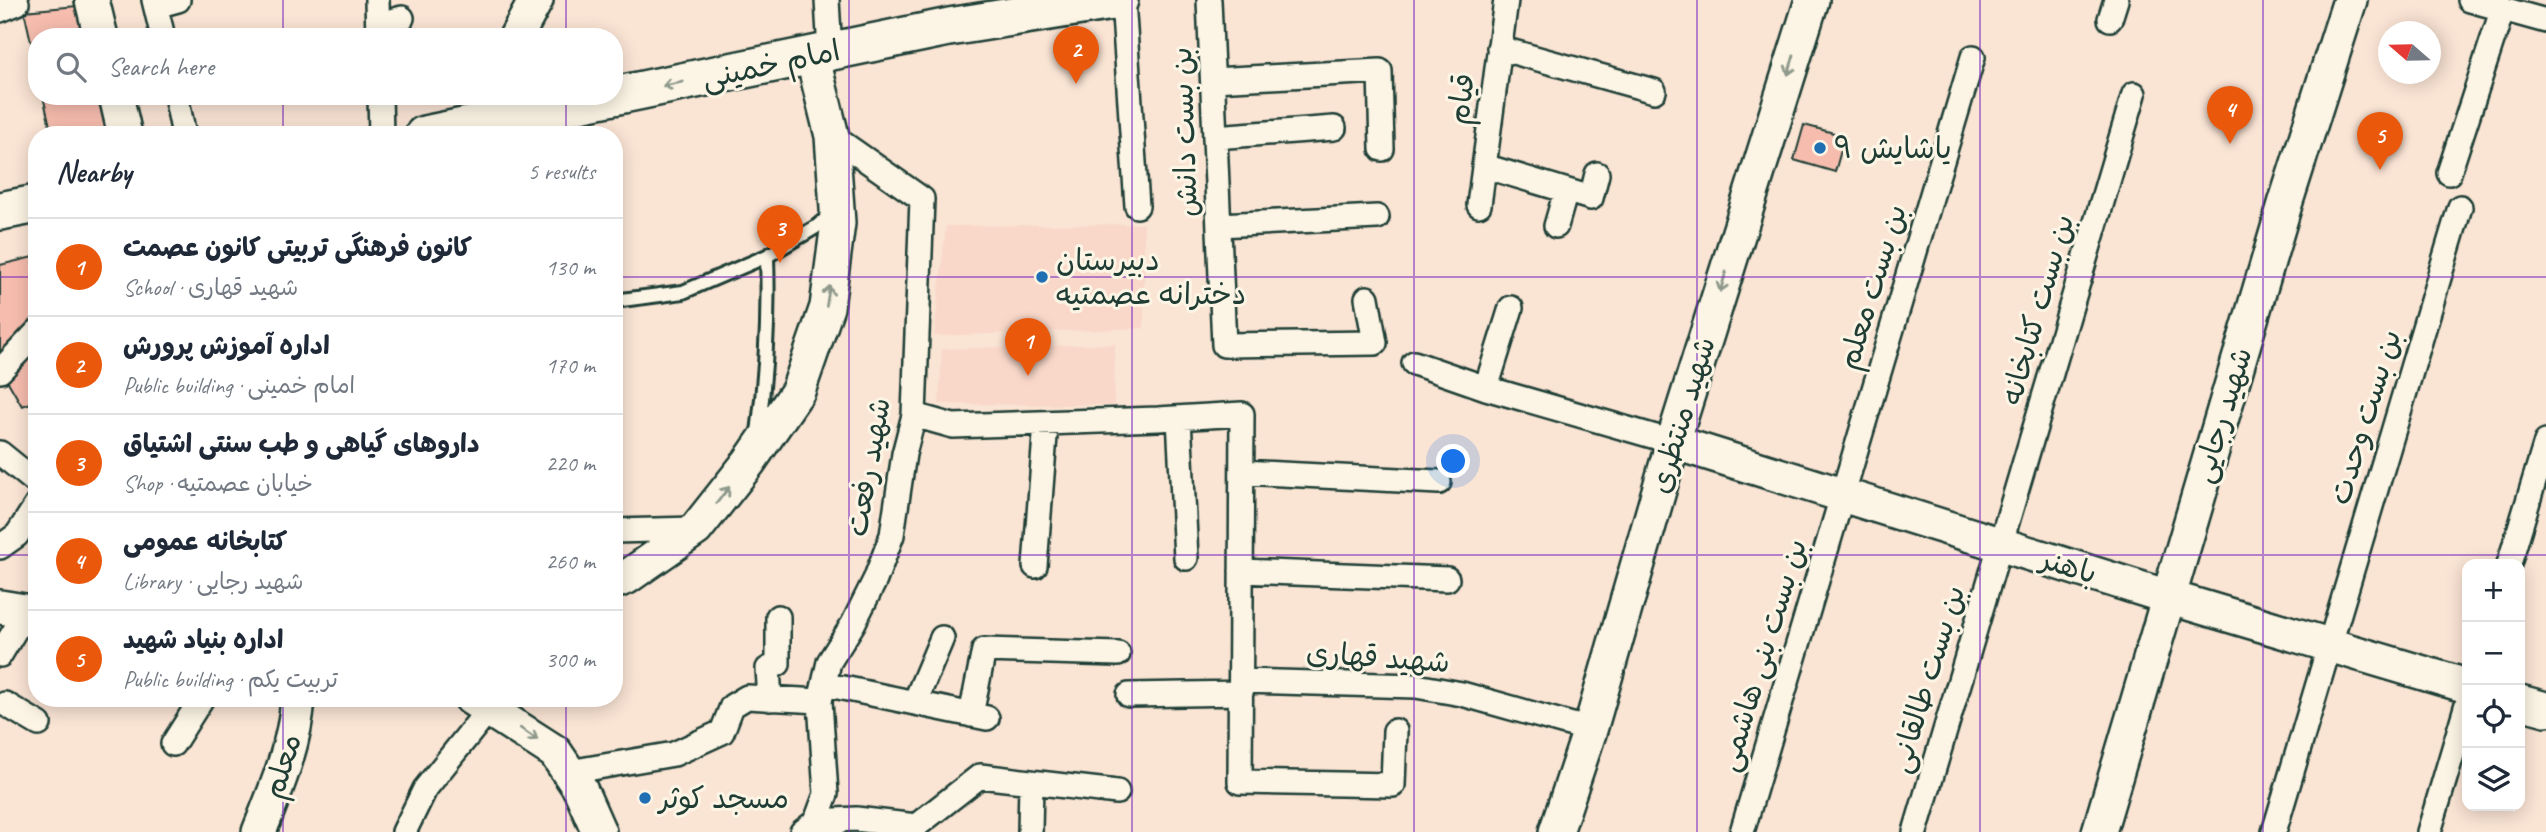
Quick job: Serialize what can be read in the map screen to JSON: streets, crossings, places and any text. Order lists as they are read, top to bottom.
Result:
{
  "streets": {
    "main road": ["امام خمینی"],
    "street": [
      "قیام",
      "بن بست دانش",
      "بن بست معلم",
      "بن بست کتابخانه",
      "شهید منتظری",
      "شهید رجایی",
      "بن بست وحدت",
      "شهید رفعت",
      "باهنر",
      "بن بست بنی هاشمی",
      "شهید قهاری",
      "بن بست طالقانی",
      "معلم"
    ]
  },
  "crossings": [
    ["بن بست معلم", "باهنر"],
    ["بن بست معلم", "بن بست بنی هاشمی"],
    ["بن بست کتابخانه", "باهنر"],
    ["بن بست کتابخانه", "بن بست طالقانی"],
    ["شهید منتظری", "باهنر"],
    ["شهید منتظری", "شهید قهاری"],
    ["شهید رجایی", "باهنر"],
    ["بن بست وحدت", "باهنر"],
    ["باهنر", "بن بست بنی هاشمی"],
    ["باهنر", "بن بست طالقانی"]
  ],
  "one_way": ["امام خمینی", "شهید منتظری"],
  "places": ["یاشایش ۹", "دبیرستان دخترانه عصمتیه", "مسجد کوثر"],
  "north": "left",
  "page": {
    "pins": [
      "2",
      "4",
      "5",
      "3",
      "1"
    ],
    "search": "Search here",
    "heading": ["Nearby", "5 results"],
    "list": [
      {
        "mark": "1",
        "name": "کانون فرهنگی تربیتی کانون عصمت",
        "note": "School · شهید قهاری",
        "value": "130 m"
      },
      {
        "mark": "2",
        "name": "اداره آموزش پرورش",
        "note": "Public building · امام خمینی",
        "value": "170 m"
      },
      {
        "mark": "3",
        "name": "داروهای گیاهی و طب سنتی اشتیاق",
        "note": "Shop · خیابان عصمتیه",
        "value": "220 m"
      },
      {
        "mark": "4",
        "name": "کتابخانه عمومی",
        "note": "Library · شهید رجایی",
        "value": "260 m"
      },
      {
        "mark": "5",
        "name": "اداره بنیاد شهید",
        "note": "Public building · تربیت یکم",
        "value": "300 m"
      }
    ],
    "map_buttons": ["+", "−"]
  }
}
